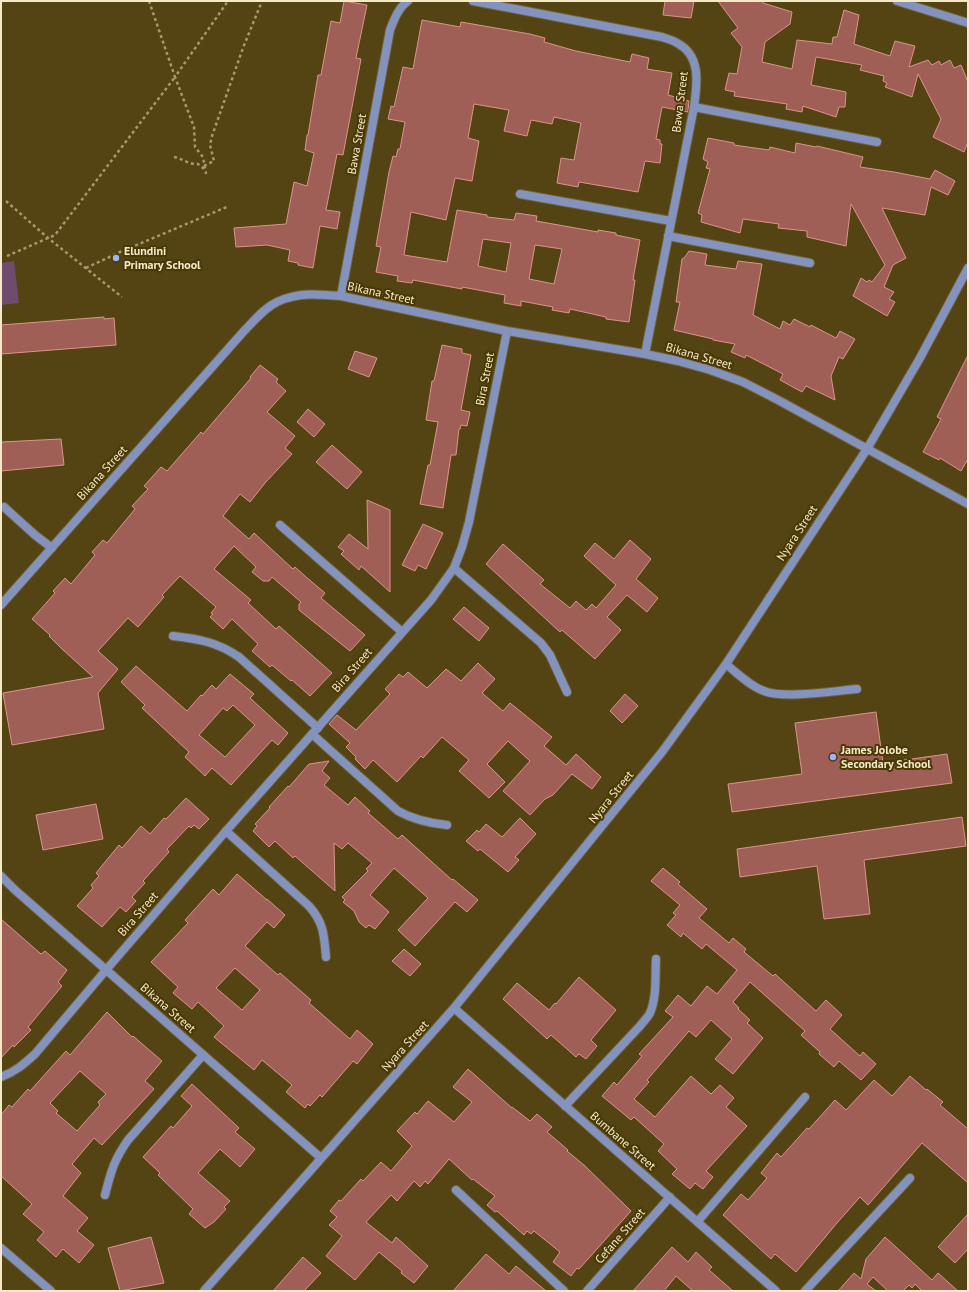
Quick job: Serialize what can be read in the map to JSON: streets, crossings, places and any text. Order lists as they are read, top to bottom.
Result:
{
  "streets": {
    "street": [
      "Bawa Street",
      "Bikana Street",
      "Bira Street",
      "Nyara Street",
      "Bumbane Street",
      "Cefane Street"
    ]
  },
  "crossings": [
    ["Bawa Street", "Bikana Street"],
    ["Bikana Street", "Bira Street"],
    ["Bikana Street", "Nyara Street"],
    ["Nyara Street", "Bumbane Street"],
    ["Bumbane Street", "Cefane Street"]
  ],
  "places": ["Elundini Primary School", "James Jolobe Secondary School"]
}
